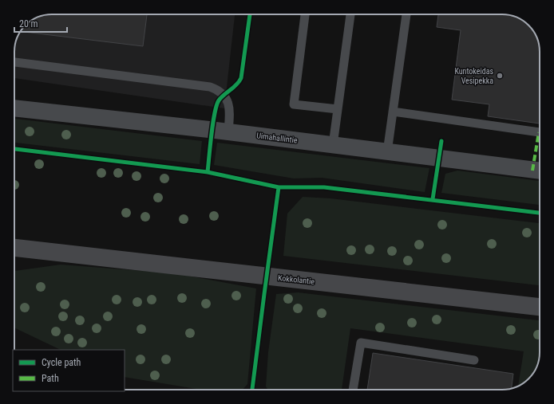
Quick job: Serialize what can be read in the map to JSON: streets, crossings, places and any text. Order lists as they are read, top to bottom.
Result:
{
  "streets": {
    "main road": ["Kokkolantie"],
    "street": ["Uimahallintie"]
  },
  "places": ["Kuntokeidas Vesipekka"],
  "legend": ["Cycle path", "Path"],
  "scale_bar": "20 m"
}
